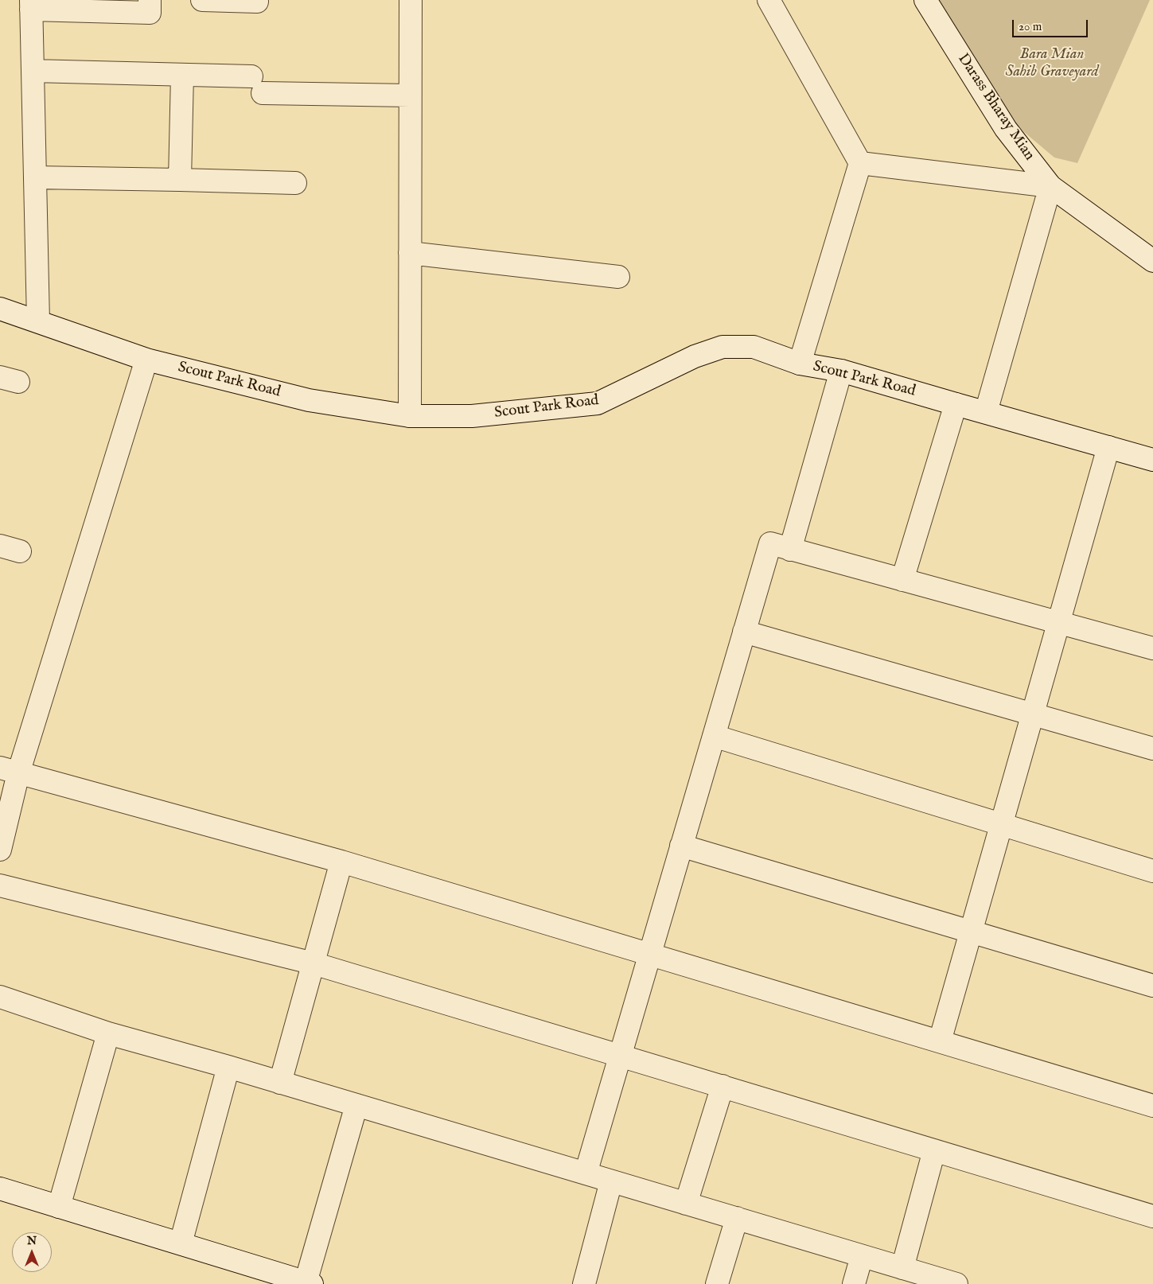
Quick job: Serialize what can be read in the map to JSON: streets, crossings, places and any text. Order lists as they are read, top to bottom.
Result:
{
  "streets": {
    "street": ["Darass Bharay Mian", "Scout Park Road"]
  },
  "parks": ["Bara Mian Sahib Graveyard"],
  "scale_bar": "20 m",
  "north": "top"
}
